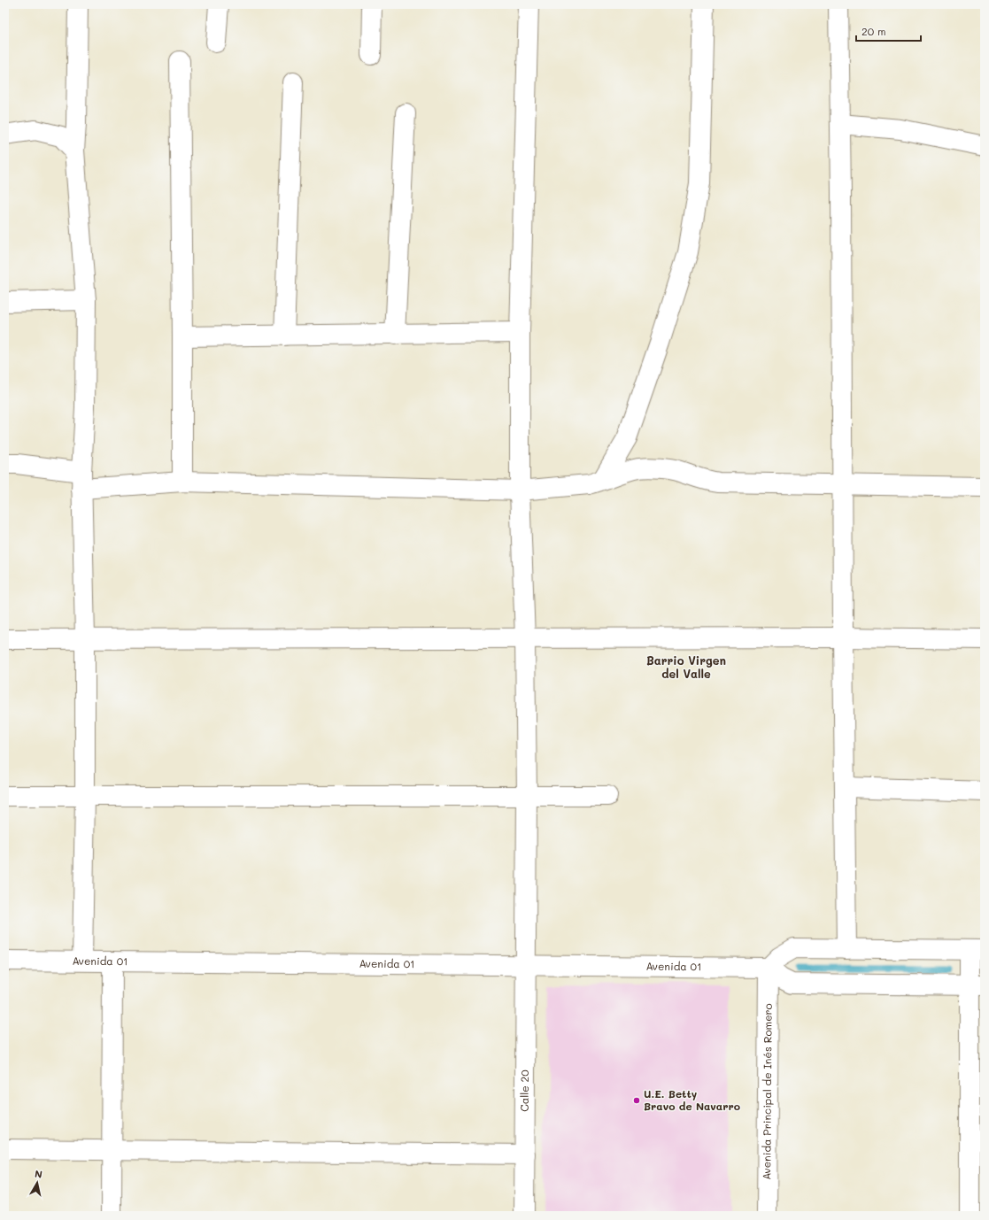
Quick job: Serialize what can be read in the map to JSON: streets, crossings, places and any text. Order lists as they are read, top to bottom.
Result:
{
  "streets": {
    "street": ["Avenida 01", "Calle 20", "Avenida Principal de Inés Romero"]
  },
  "crossings": [
    ["Avenida 01", "Calle 20"],
    ["Avenida 01", "Avenida Principal de Inés Romero"]
  ],
  "districts": ["Barrio Virgen del Valle"],
  "places": ["U.E. Betty Bravo de Navarro"],
  "scale_bar": "20 m",
  "north": "top"
}
